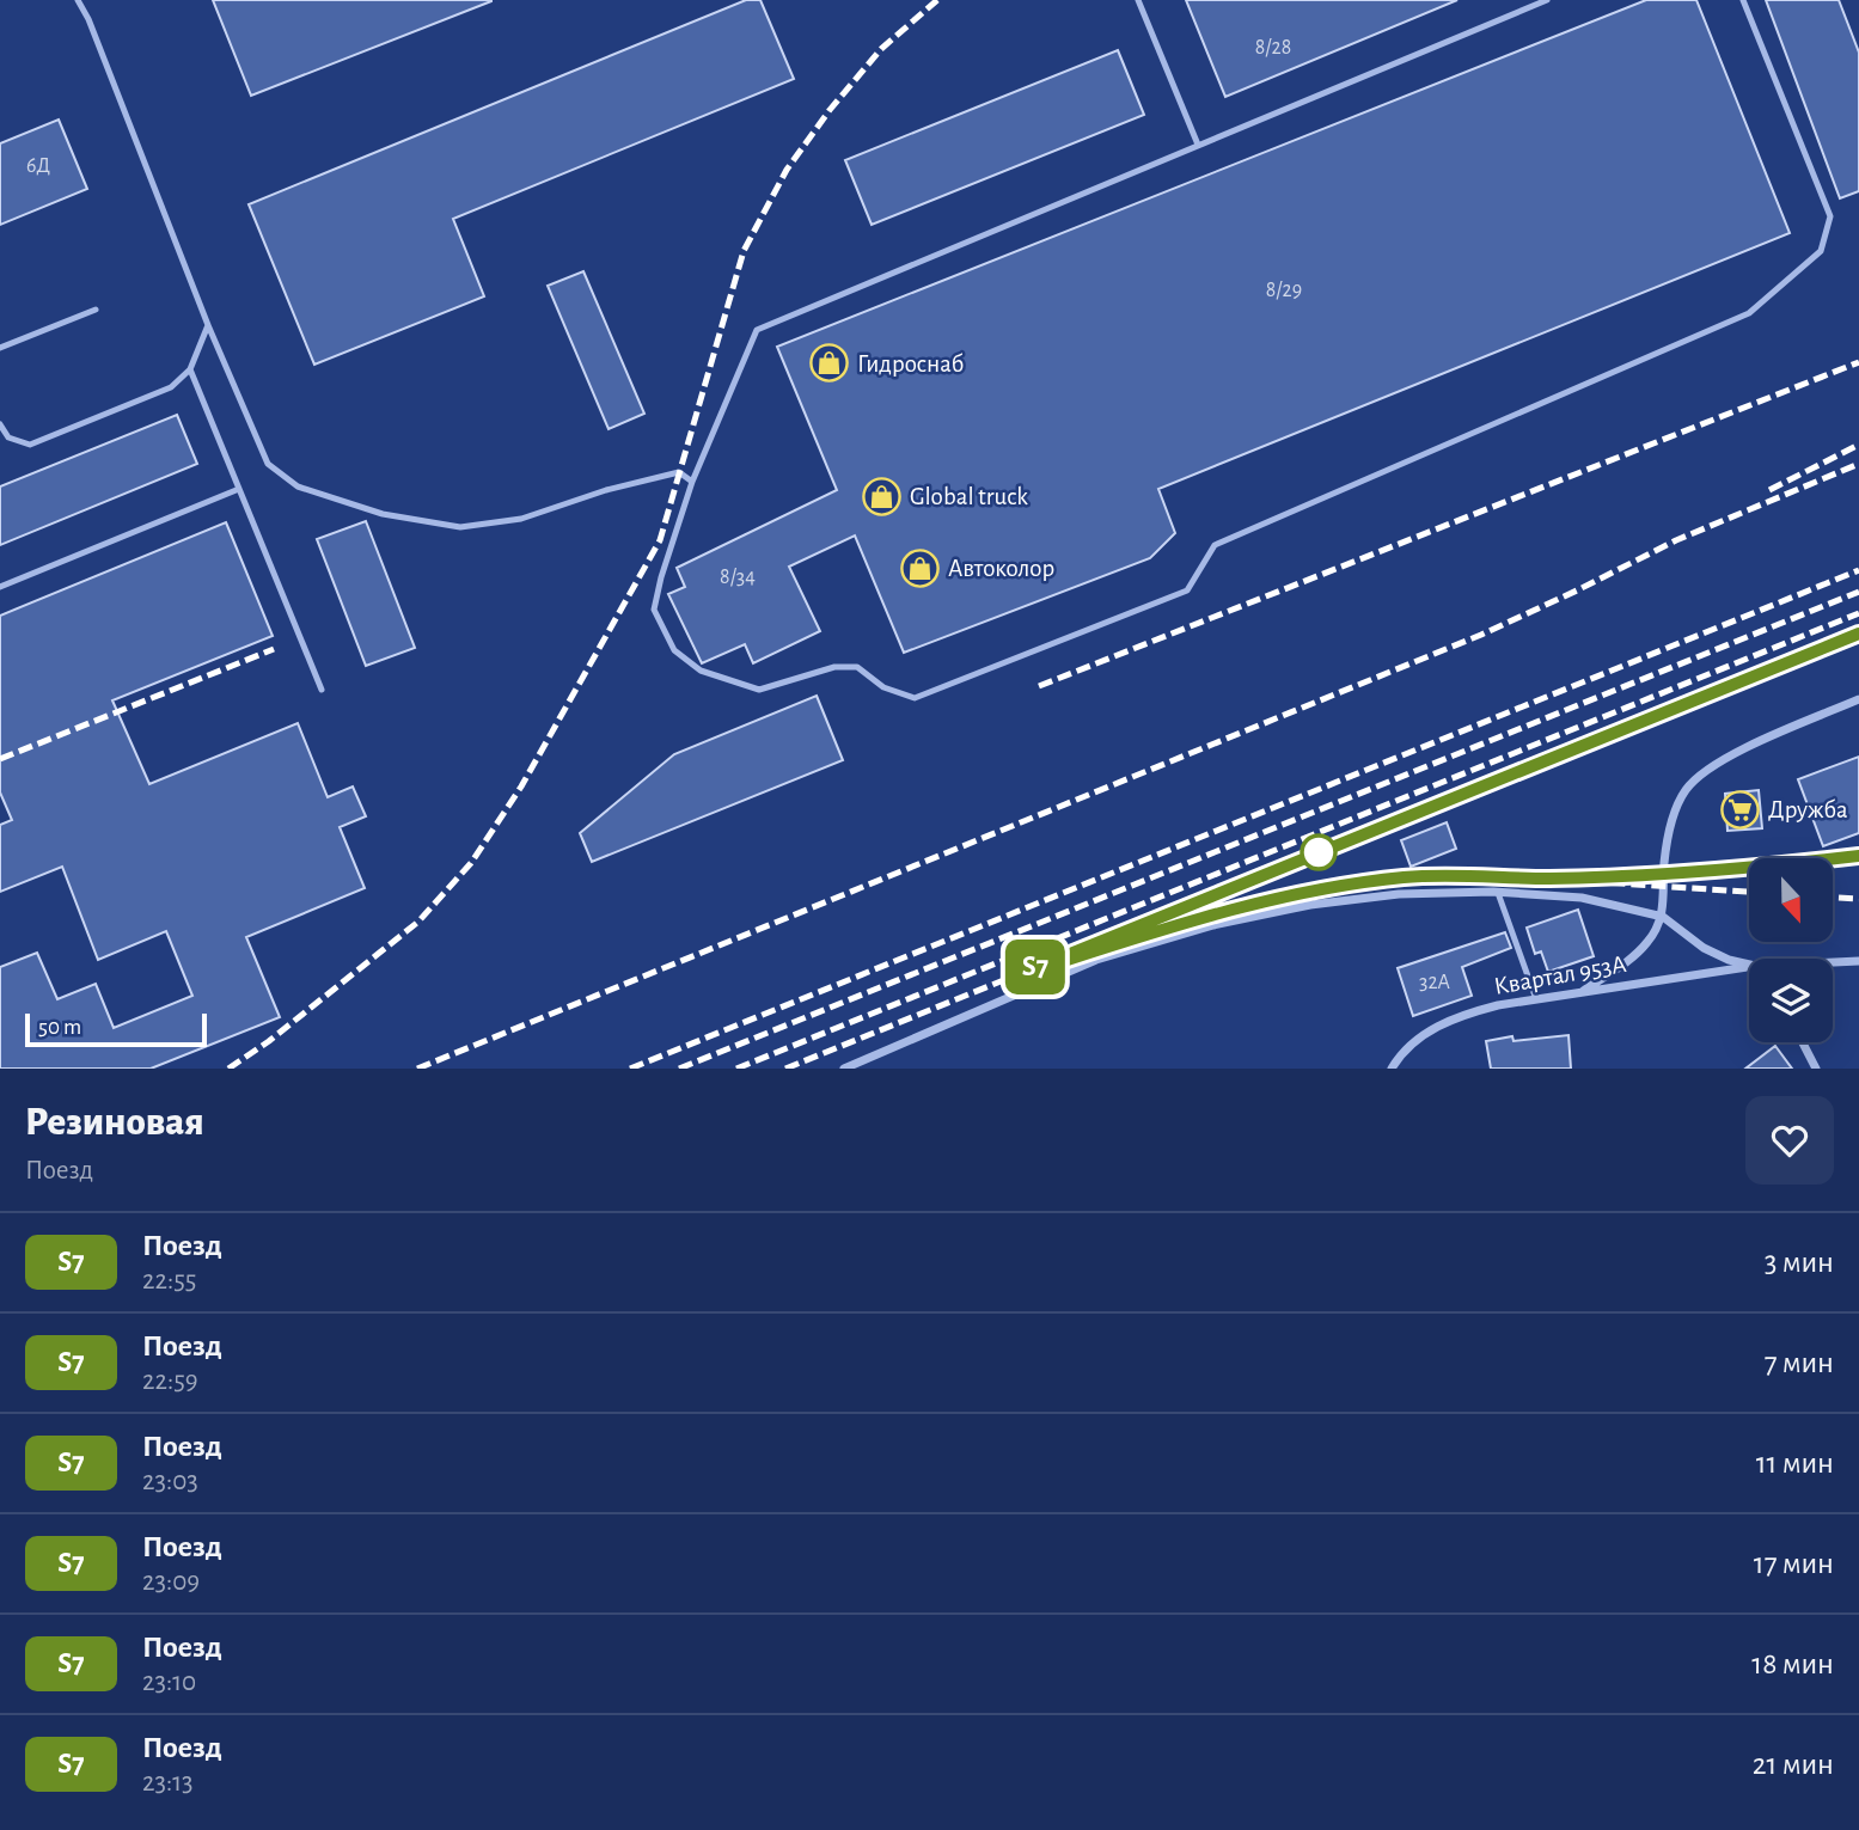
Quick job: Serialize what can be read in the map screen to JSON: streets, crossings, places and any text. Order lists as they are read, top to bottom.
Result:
{
  "streets": {
    "street": ["Квартал 953А"]
  },
  "places": {
    "shop": ["Гидроснаб", "Global truck", "Автоколор"],
    "supermarket": ["Дружба"]
  },
  "house_numbers": [
    "8/28",
    "6Д",
    "8/29",
    "8/34",
    "32A"
  ],
  "scale_bar": "50 m",
  "north": "bottom",
  "page": {
    "on_map": "S7",
    "scale": "50 m",
    "heading": ["Резиновая", "Поезд"],
    "list": [
      {
        "mark": "S7",
        "name": "Поезд",
        "note": "22:55",
        "value": "3 мин"
      },
      {
        "mark": "S7",
        "name": "Поезд",
        "note": "22:59",
        "value": "7 мин"
      },
      {
        "mark": "S7",
        "name": "Поезд",
        "note": "23:03",
        "value": "11 мин"
      },
      {
        "mark": "S7",
        "name": "Поезд",
        "note": "23:09",
        "value": "17 мин"
      },
      {
        "mark": "S7",
        "name": "Поезд",
        "note": "23:10",
        "value": "18 мин"
      },
      {
        "mark": "S7",
        "name": "Поезд",
        "note": "23:13",
        "value": "21 мин"
      }
    ]
  }
}
